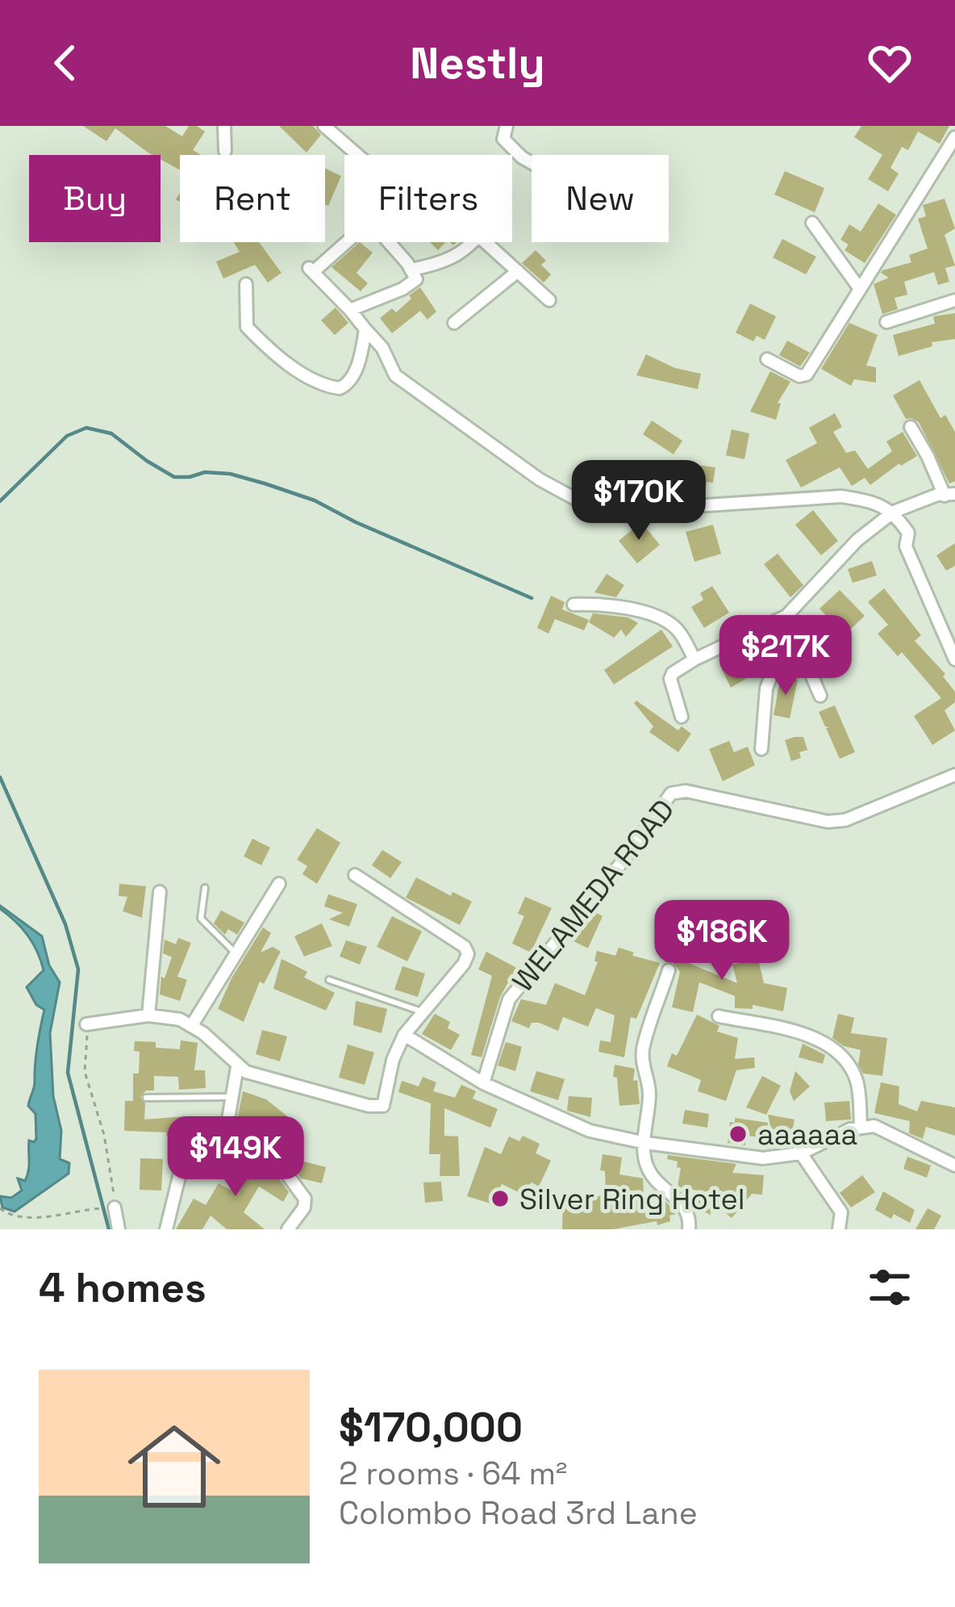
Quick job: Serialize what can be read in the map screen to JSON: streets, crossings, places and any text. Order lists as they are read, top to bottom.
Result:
{
  "streets": {
    "street": ["WELAMEDA ROAD"]
  },
  "places": ["aaaaaa", "Silver Ring Hotel"],
  "page": {
    "header": "Nestly",
    "chip": [
      "Buy",
      "Rent",
      "Filters",
      "New"
    ],
    "price": [
      "$170K",
      "$217K",
      "$186K",
      "$149K"
    ],
    "heading": "4 homes",
    "list": [
      {
        "name": "$170,000",
        "note": "2 rooms · 64 m² · Colombo Road 3rd Lane"
      }
    ]
  }
}
